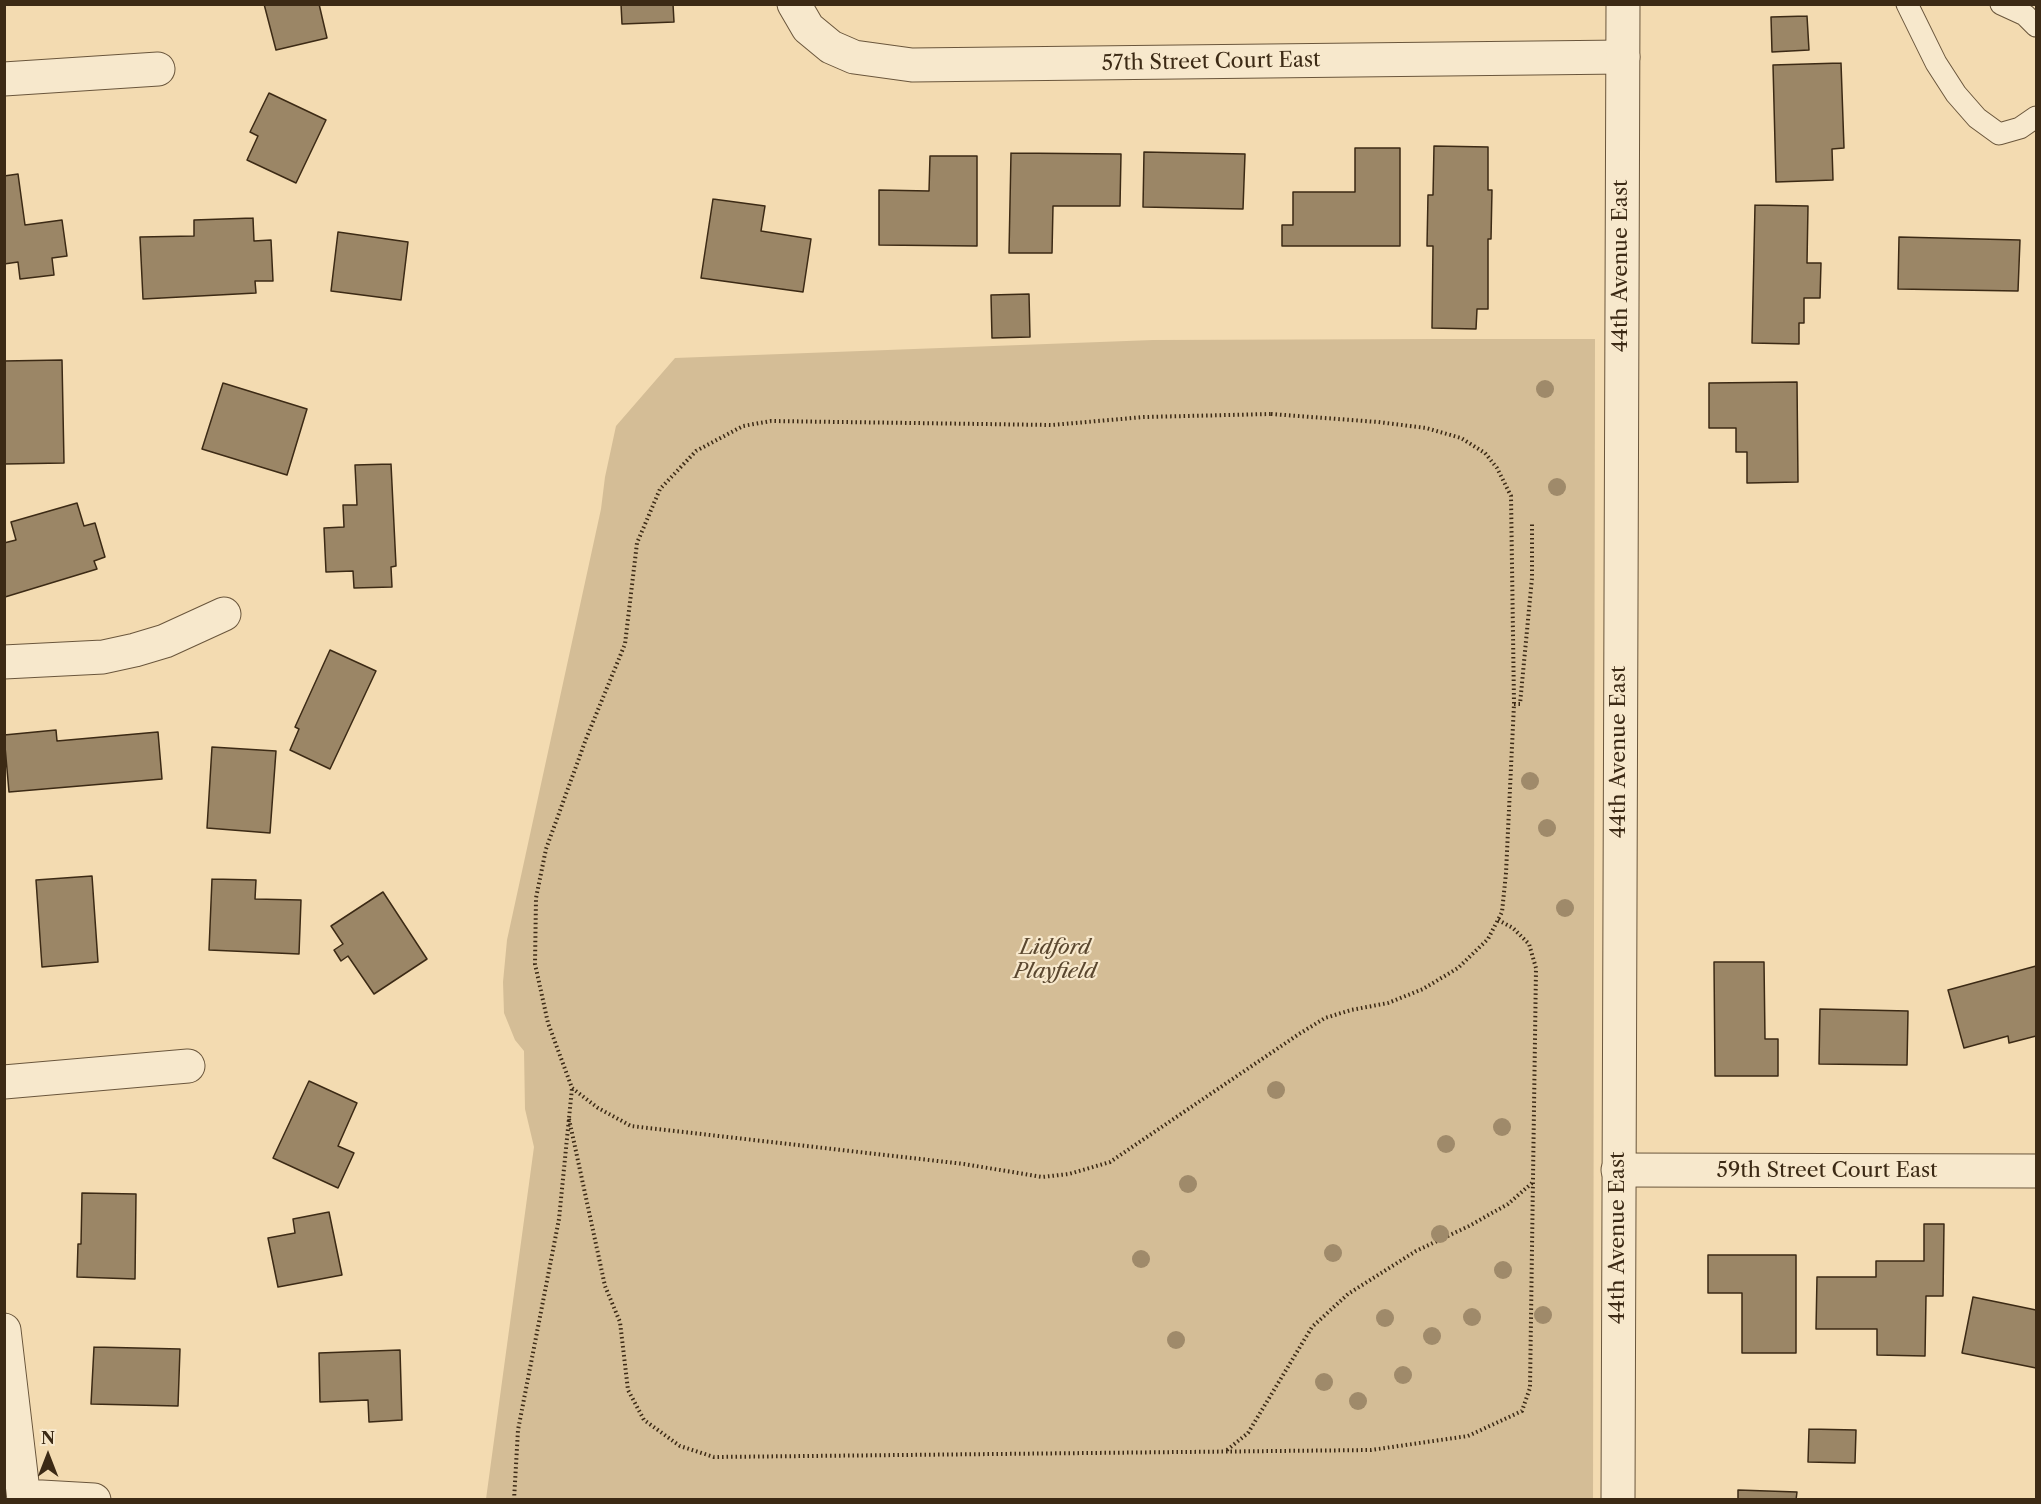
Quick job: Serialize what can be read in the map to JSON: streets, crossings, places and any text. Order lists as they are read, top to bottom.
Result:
{
  "streets": {
    "street": ["57th Street Court East", "44th Avenue East", "59th Street Court East"]
  },
  "crossings": [
    ["57th Street Court East", "44th Avenue East"],
    ["44th Avenue East", "59th Street Court East"]
  ],
  "parks": ["Lidford Playfield"],
  "north": "top"
}
